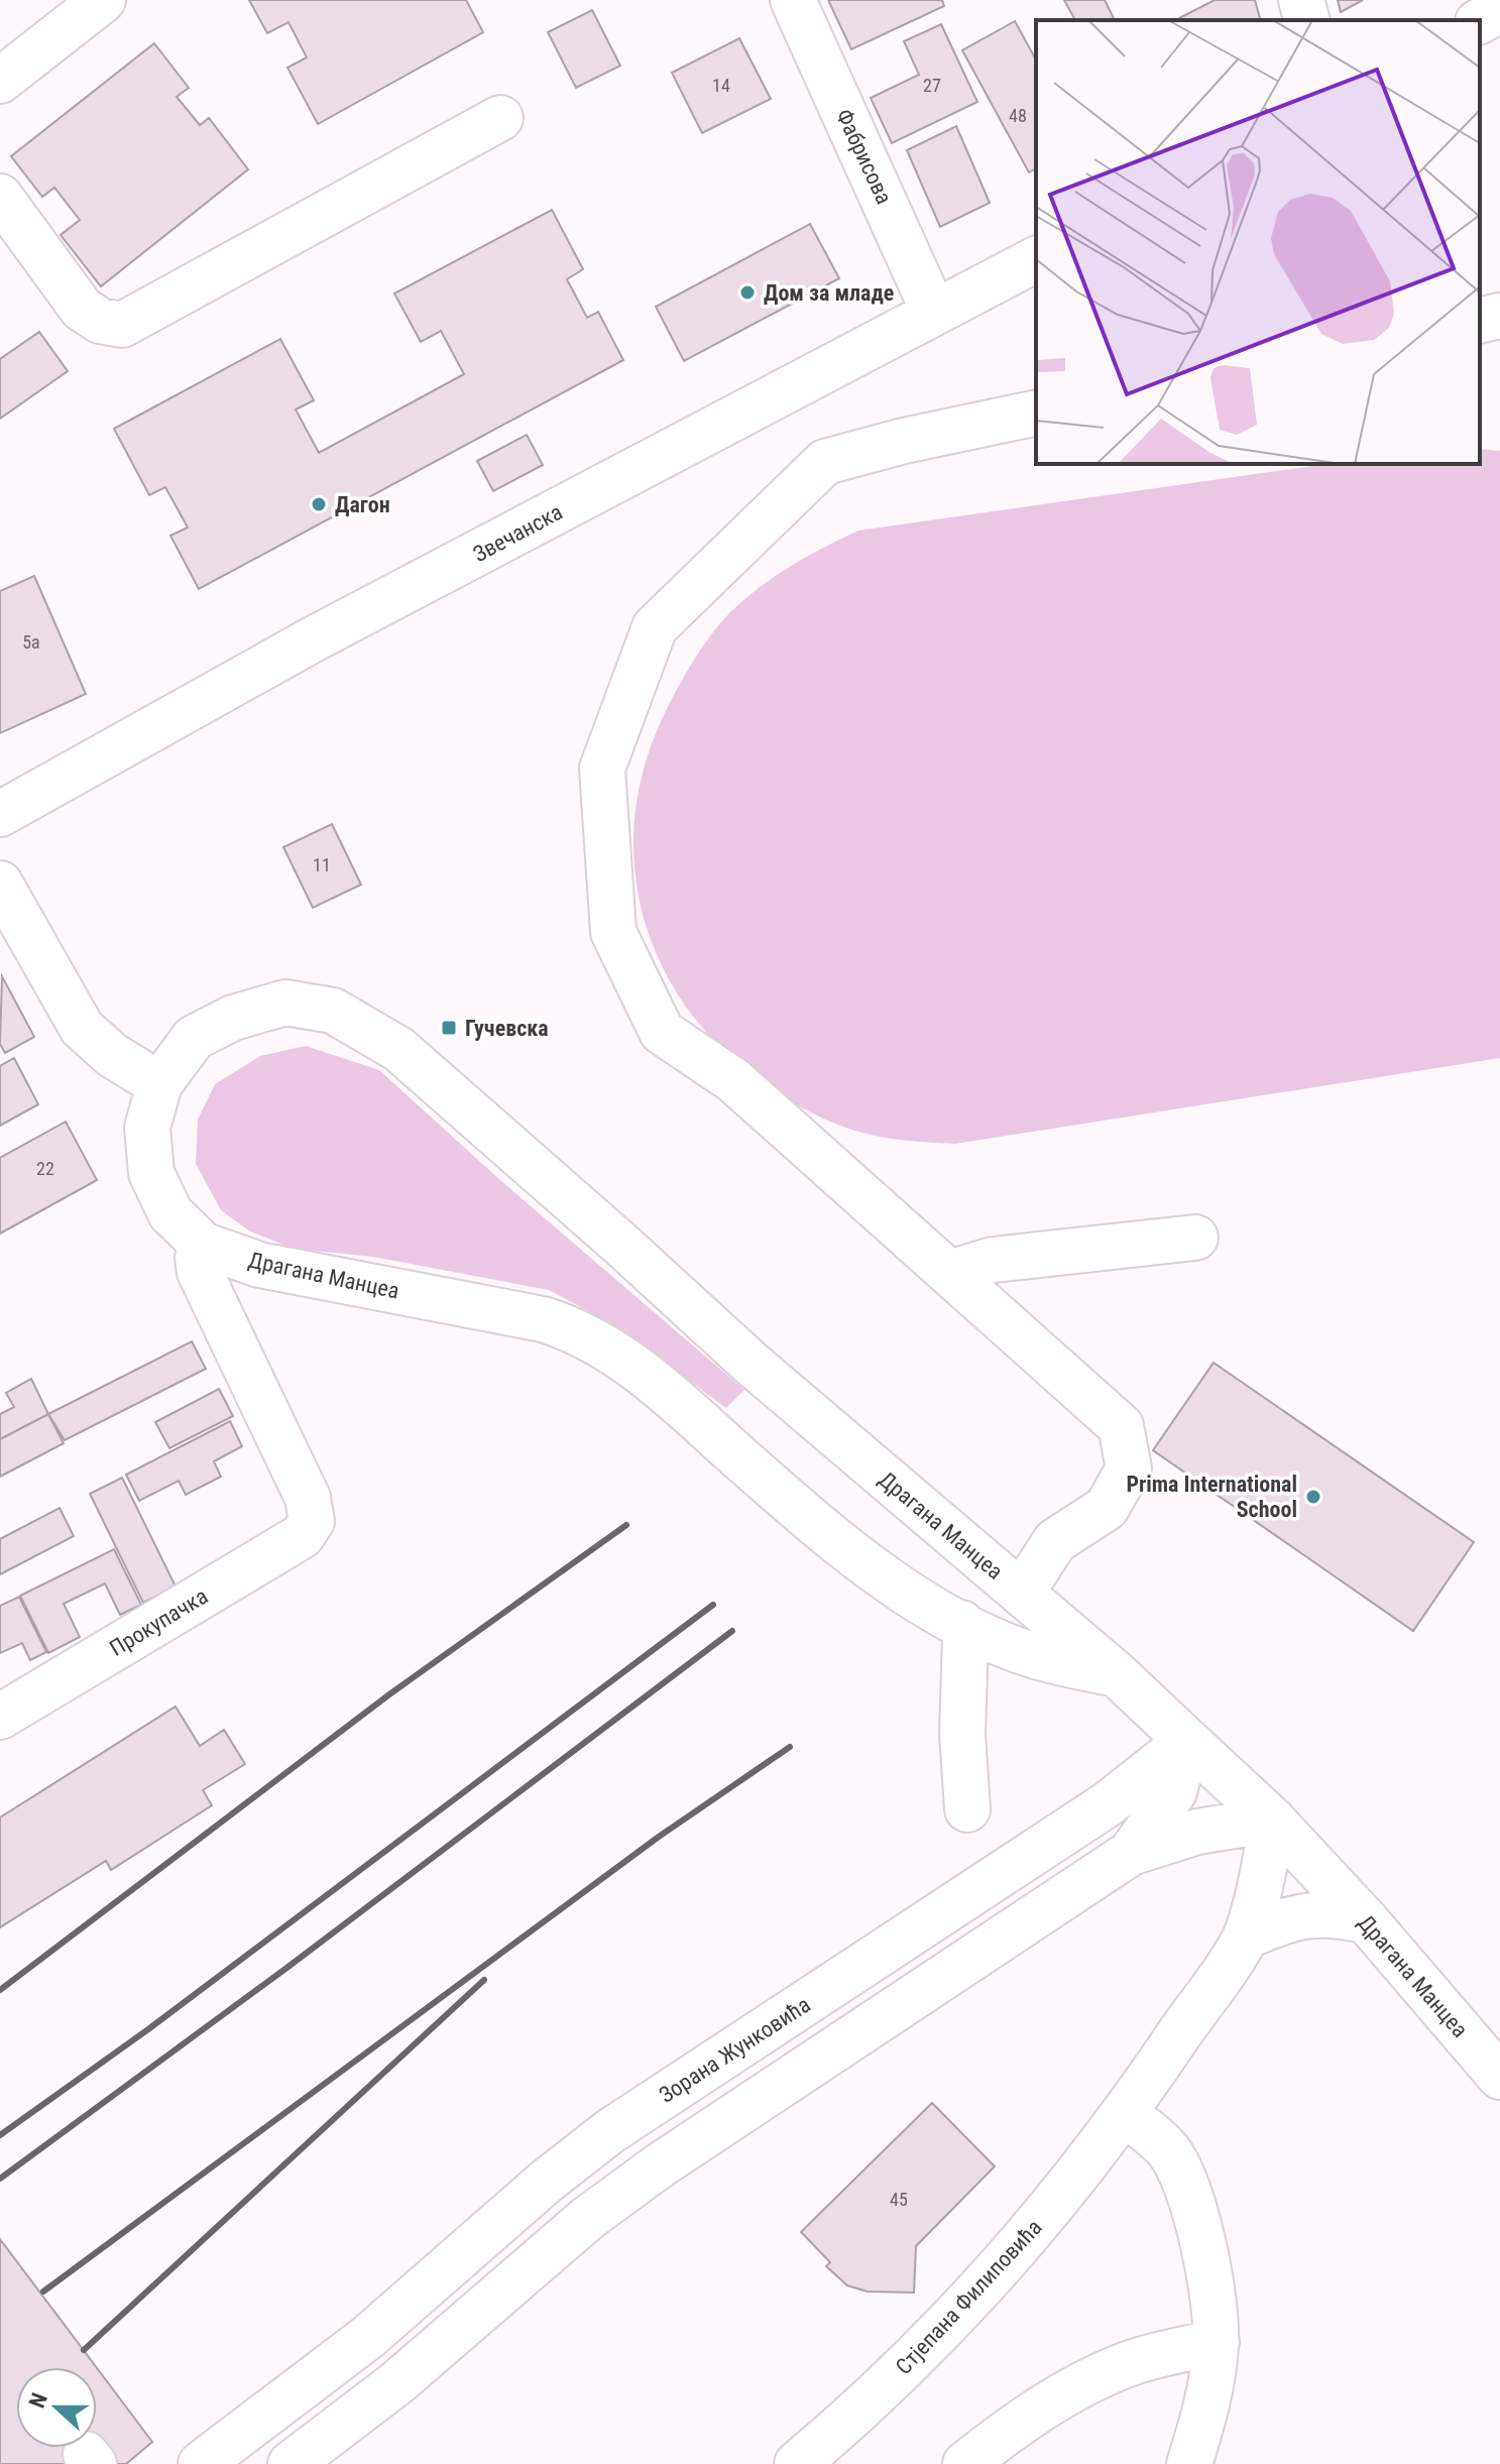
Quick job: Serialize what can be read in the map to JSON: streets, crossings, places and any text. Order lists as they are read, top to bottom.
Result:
{
  "streets": {
    "street": [
      "Фабрисова",
      "Звечанска",
      "Драгана Манцеа",
      "Прокупачка",
      "Зорана Жунковића",
      "Стјепана Филиповића"
    ]
  },
  "crossings": [
    ["Фабрисова", "Звечанска"],
    ["Драгана Манцеа", "Прокупачка"],
    ["Драгана Манцеа", "Зорана Жунковића"],
    ["Драгана Манцеа", "Стјепана Филиповића"]
  ],
  "places": {
    "other": ["Дом за младе", "Дагон", "Prima International School"],
    "transit": ["Гучевска"]
  },
  "house_numbers": [
    "14",
    "27",
    "48",
    "5a",
    "11",
    "22",
    "45"
  ],
  "north": "left"
}
